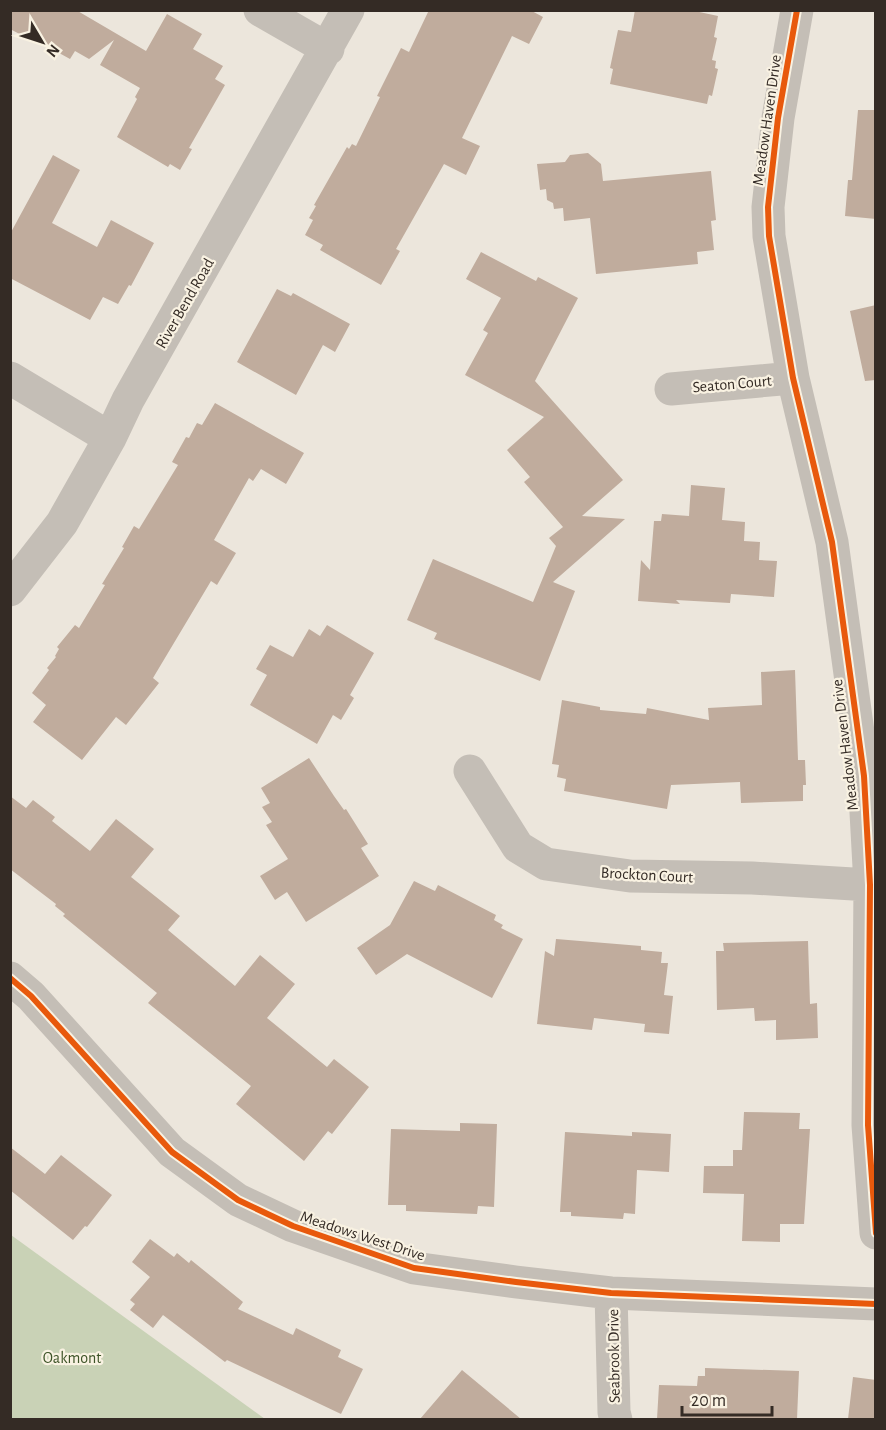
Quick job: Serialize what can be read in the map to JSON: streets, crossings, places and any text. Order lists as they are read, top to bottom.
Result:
{
  "streets": {
    "street": [
      "Meadow Haven Drive",
      "River Bend Road",
      "Seaton Court",
      "Brockton Court",
      "Meadows West Drive",
      "Seabrook Drive"
    ]
  },
  "crossings": [
    ["Meadow Haven Drive", "Seaton Court"],
    ["Meadow Haven Drive", "Brockton Court"],
    ["Meadows West Drive", "Seabrook Drive"]
  ],
  "parks": ["Oakmont"],
  "scale_bar": "20 m",
  "north": "bottom right"
}
